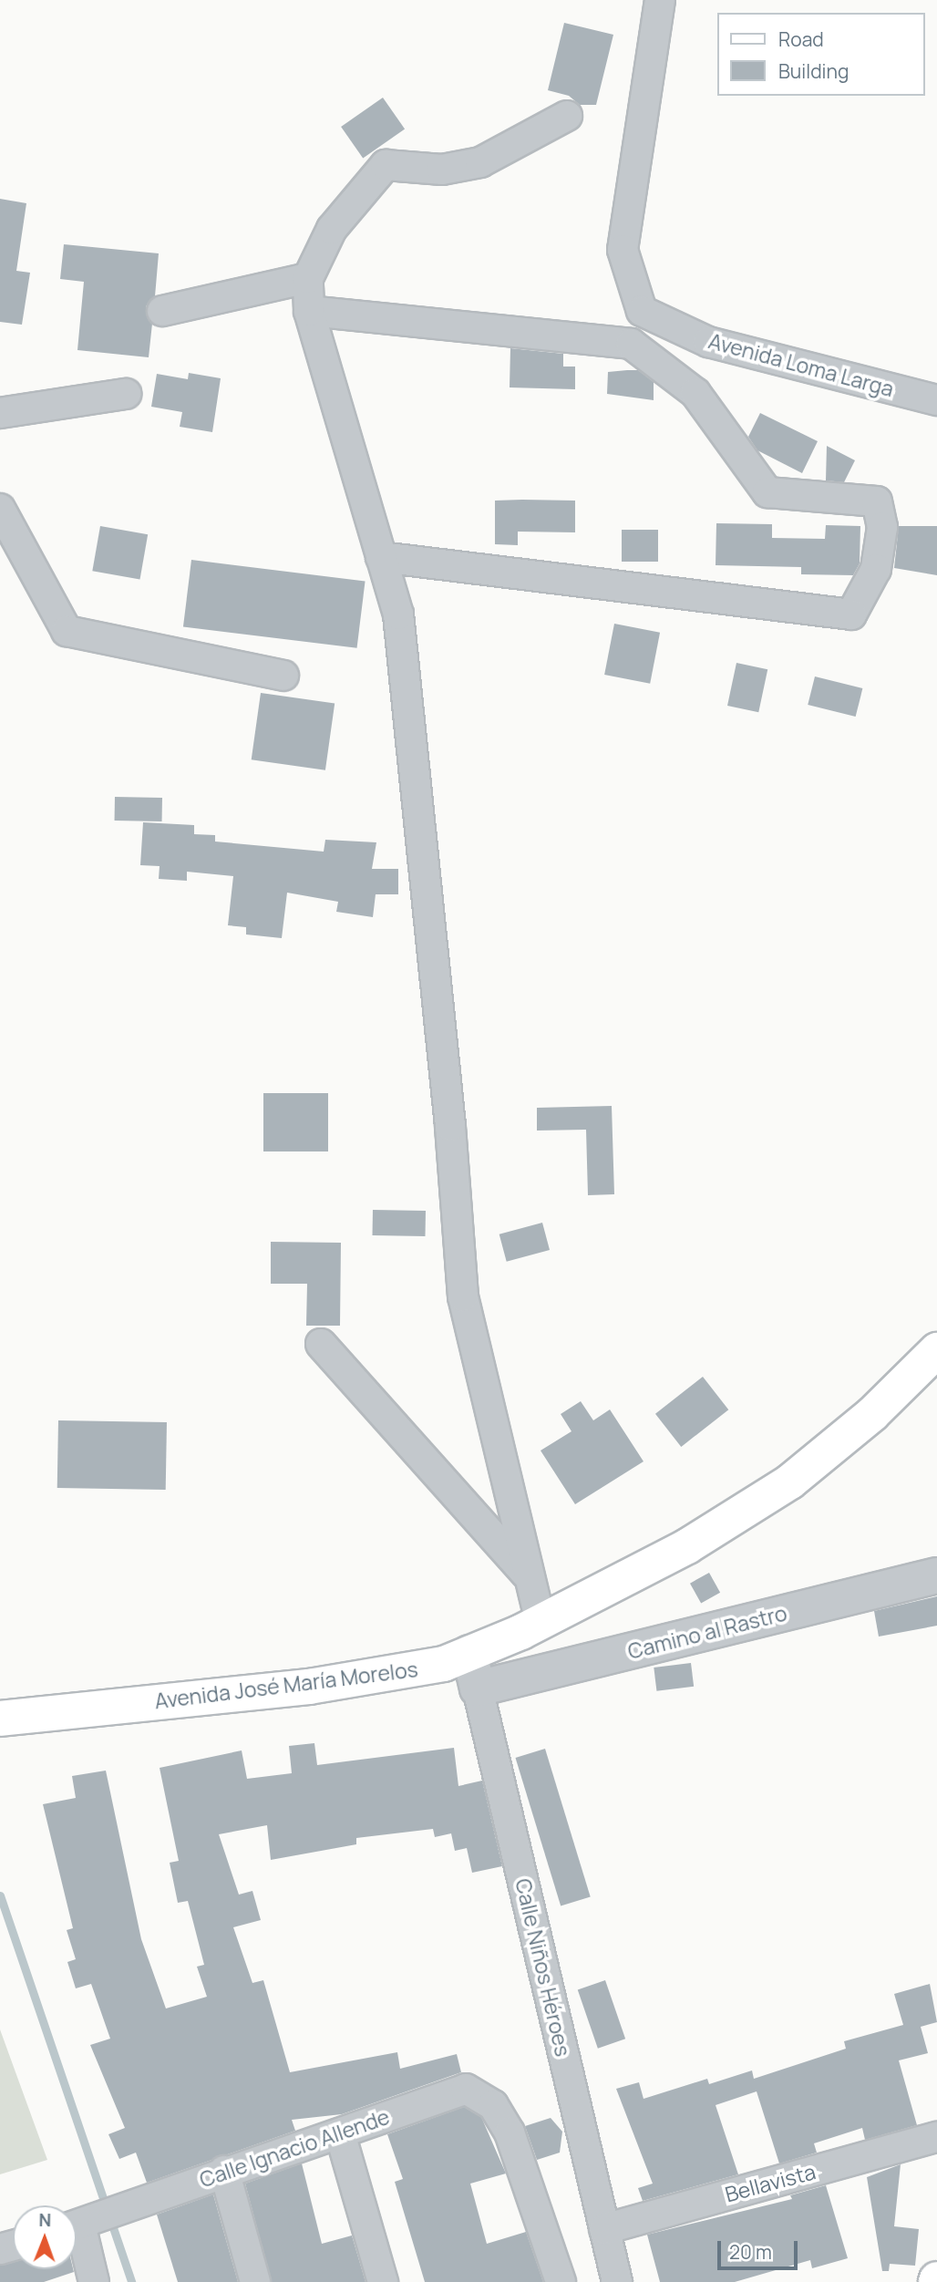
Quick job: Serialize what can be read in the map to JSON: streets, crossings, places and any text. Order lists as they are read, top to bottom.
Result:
{
  "streets": {
    "main road": ["Avenida José María Morelos"],
    "street": [
      "Avenida Loma Larga",
      "Camino al Rastro",
      "Calle Niños Héroes",
      "Calle Ignacio Allende",
      "Bellavista"
    ]
  },
  "crossings": [
    ["Camino al Rastro", "Calle Niños Héroes"],
    ["Avenida José María Morelos", "Calle Niños Héroes"],
    ["Calle Niños Héroes", "Bellavista"]
  ],
  "legend": ["Road", "Building"],
  "scale_bar": "20 m",
  "north": "top"
}
